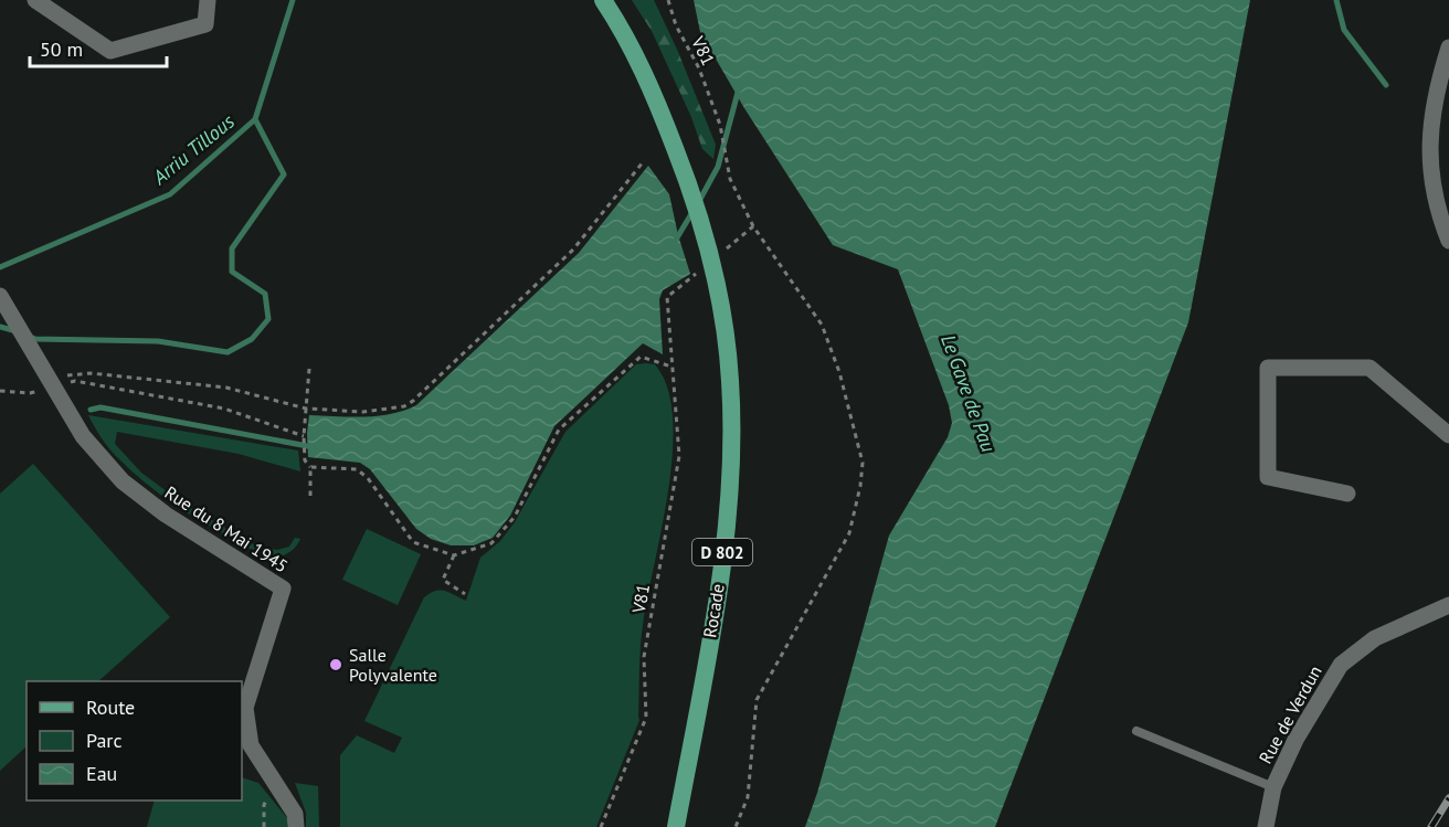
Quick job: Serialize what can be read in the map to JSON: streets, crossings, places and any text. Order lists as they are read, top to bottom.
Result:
{
  "streets": {
    "main road": ["D 802", "Rocade"],
    "street": ["Rue du 8 Mai 1945", "Rue de Verdun"],
    "path": ["V81"]
  },
  "crossings": [
    ["V81", "D 802"],
    ["V81", "Rocade"],
    ["D 802", "Rocade"]
  ],
  "water": ["Arriu Tillous", "Le Gave de Pau"],
  "places": ["Salle Polyvalente"],
  "legend": ["Route", "Parc", "Eau"],
  "scale_bar": "50 m"
}
